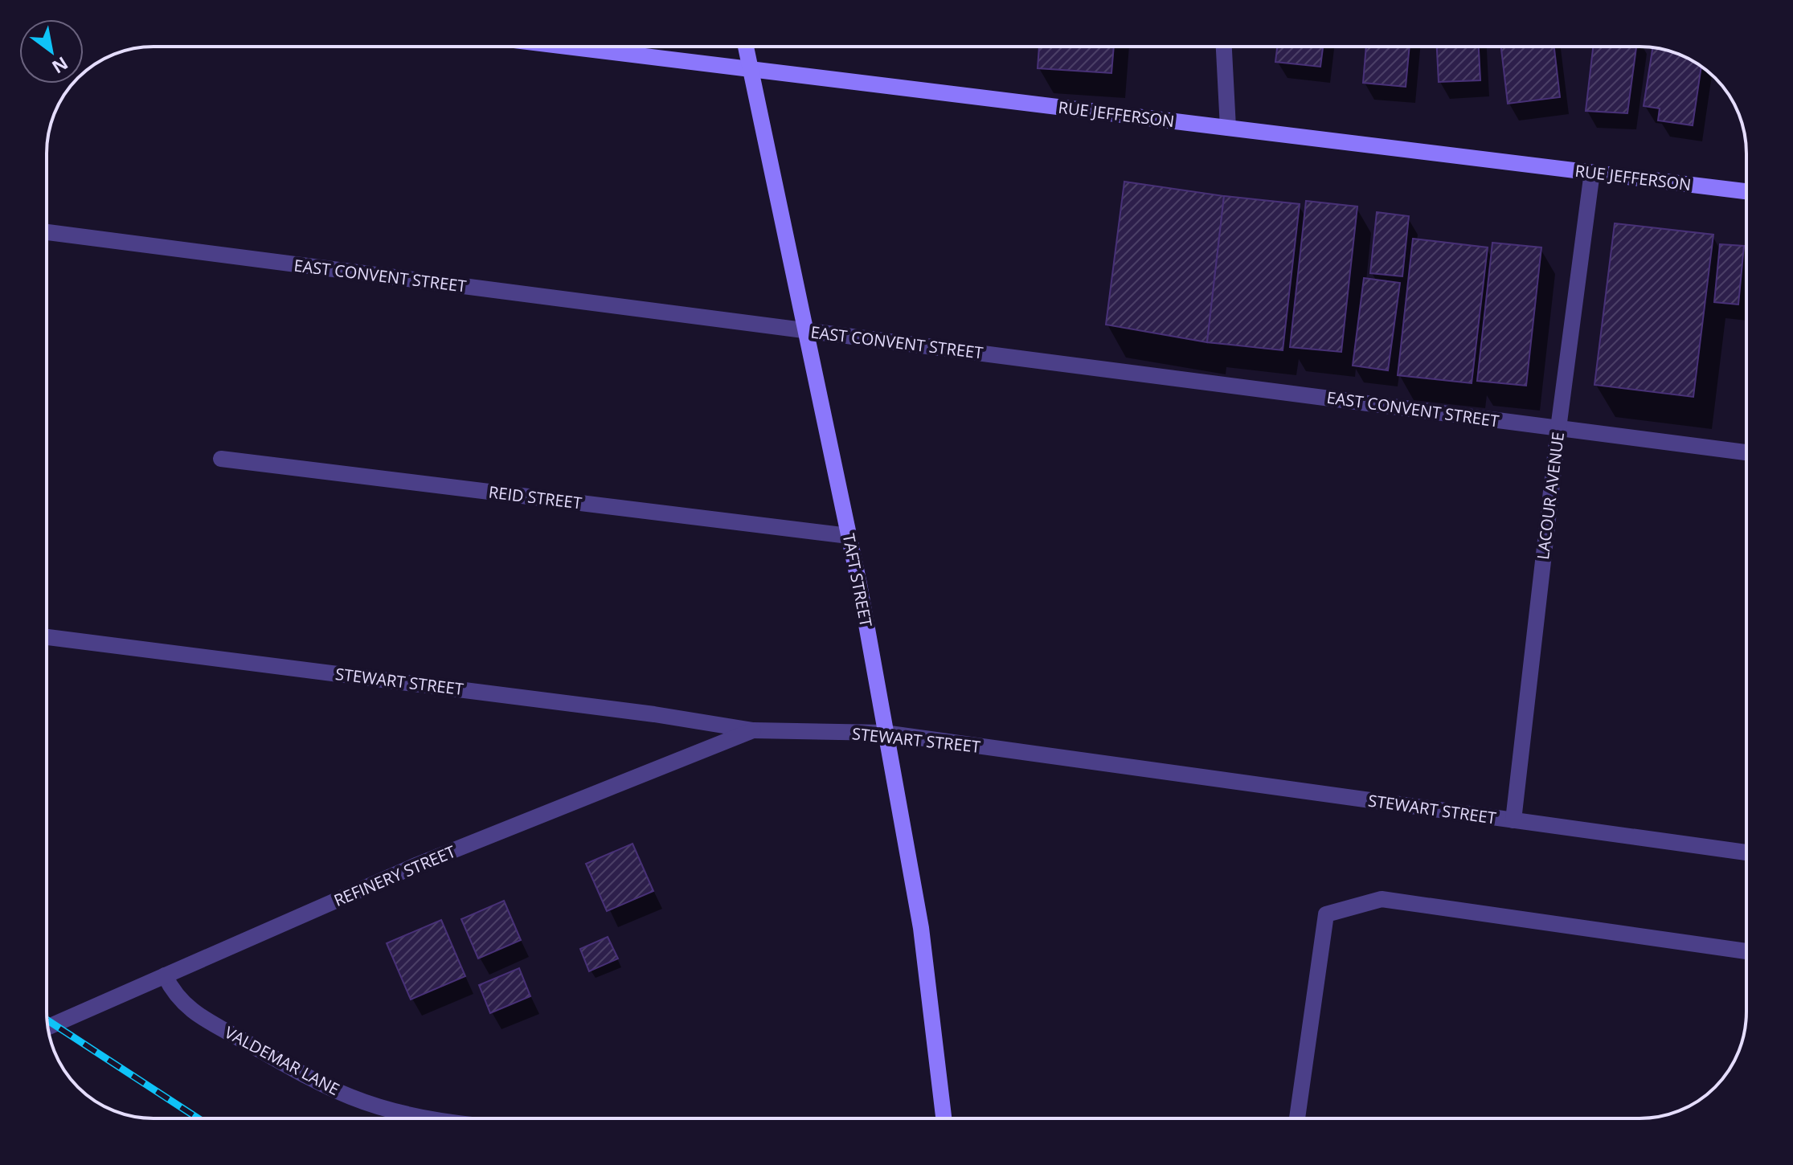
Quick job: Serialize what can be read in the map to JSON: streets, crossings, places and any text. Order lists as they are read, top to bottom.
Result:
{
  "streets": {
    "street": [
      "RUE JEFFERSON",
      "EAST CONVENT STREET",
      "LACOUR AVENUE",
      "REID STREET",
      "TAFT STREET",
      "STEWART STREET",
      "REFINERY STREET",
      "VALDEMAR LANE"
    ]
  },
  "crossings": [
    ["RUE JEFFERSON", "LACOUR AVENUE"],
    ["RUE JEFFERSON", "TAFT STREET"],
    ["EAST CONVENT STREET", "LACOUR AVENUE"],
    ["EAST CONVENT STREET", "TAFT STREET"],
    ["LACOUR AVENUE", "STEWART STREET"],
    ["REID STREET", "TAFT STREET"],
    ["TAFT STREET", "STEWART STREET"],
    ["STEWART STREET", "REFINERY STREET"],
    ["REFINERY STREET", "VALDEMAR LANE"]
  ],
  "north": "bottom right"
}
